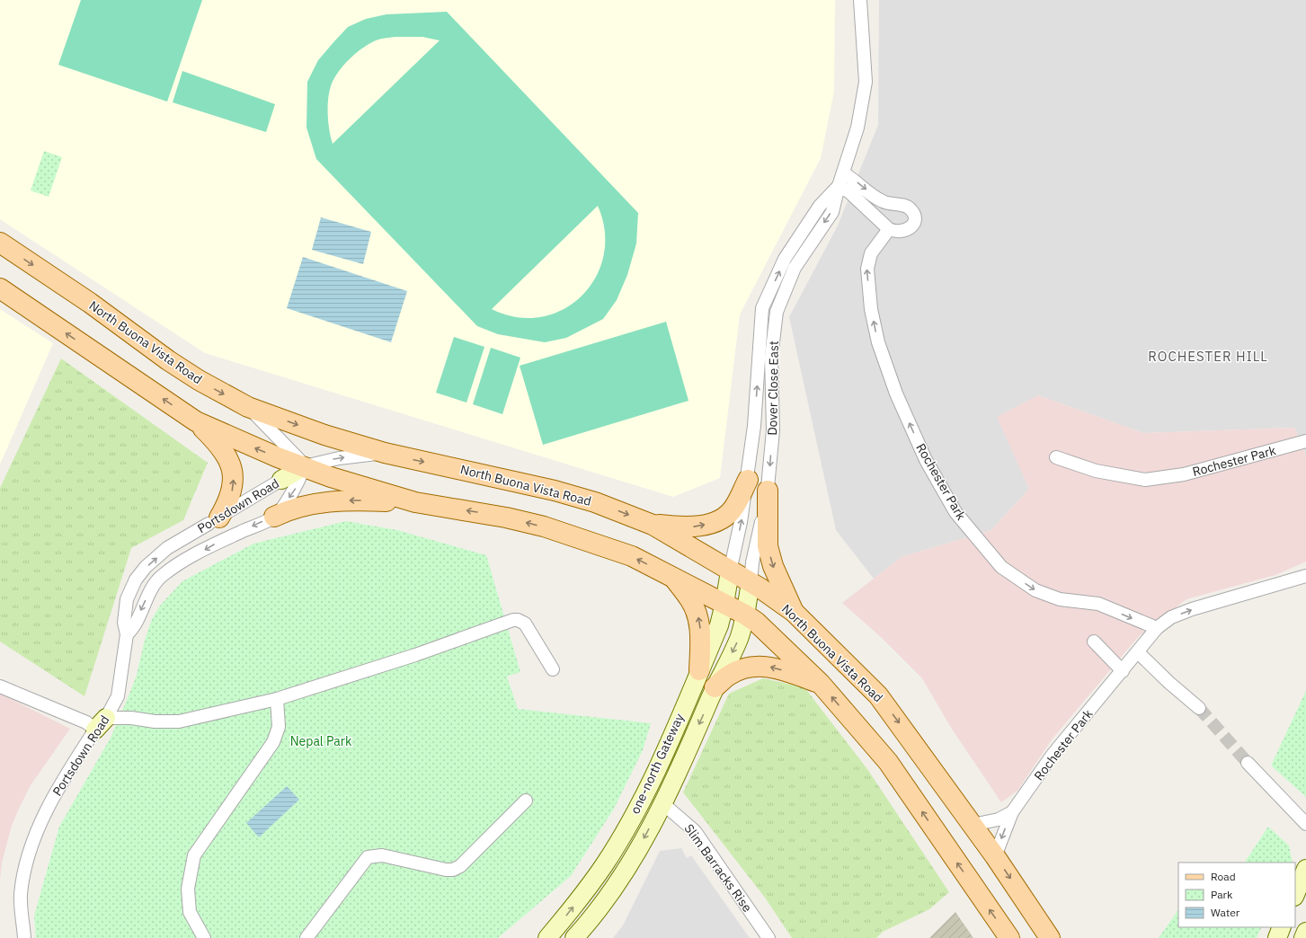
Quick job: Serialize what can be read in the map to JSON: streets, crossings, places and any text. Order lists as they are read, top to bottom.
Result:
{
  "streets": {
    "main road": ["North Buona Vista Road"],
    "street": [
      "Dover Close East",
      "Rochester Park",
      "Portsdown Road",
      "one-north Gateway",
      "Slim Barracks Rise"
    ]
  },
  "crossings": [
    ["North Buona Vista Road", "Dover Close East"],
    ["North Buona Vista Road", "Rochester Park"],
    ["North Buona Vista Road", "Portsdown Road"],
    ["North Buona Vista Road", "one-north Gateway"],
    ["Dover Close East", "one-north Gateway"],
    ["one-north Gateway", "Slim Barracks Rise"]
  ],
  "districts": ["ROCHESTER HILL"],
  "parks": ["Nepal Park"],
  "legend": ["Road", "Park", "Water"]
}
